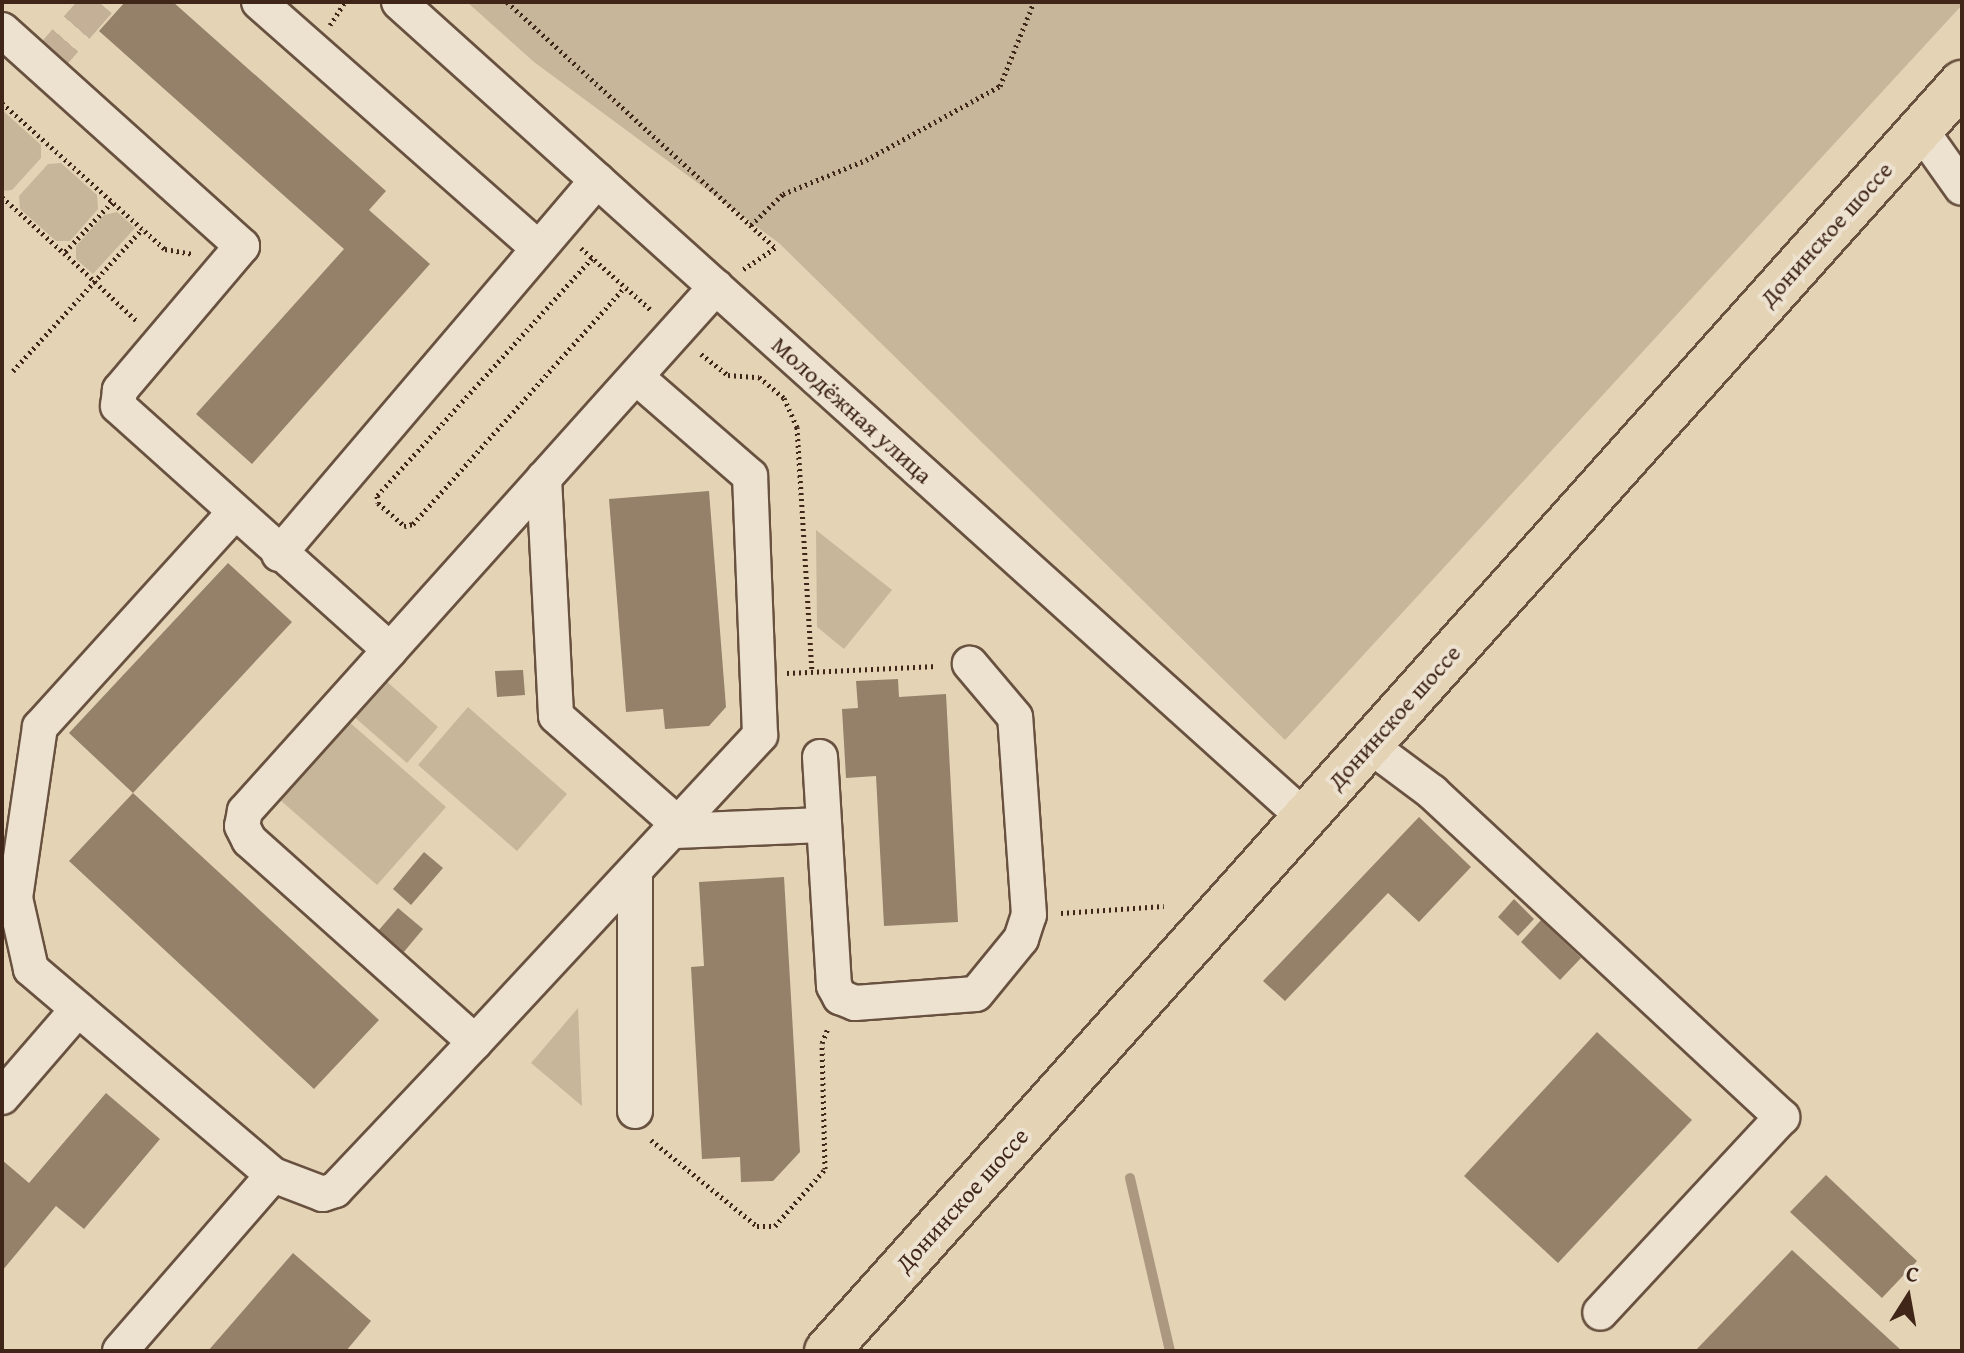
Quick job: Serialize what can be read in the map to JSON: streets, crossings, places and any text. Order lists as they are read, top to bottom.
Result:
{
  "streets": {
    "main road": ["Донинское шоссе"],
    "street": ["Молодёжная улица"]
  },
  "crossings": [
    ["Донинское шоссе", "Молодёжная улица"]
  ],
  "north": "top"
}
